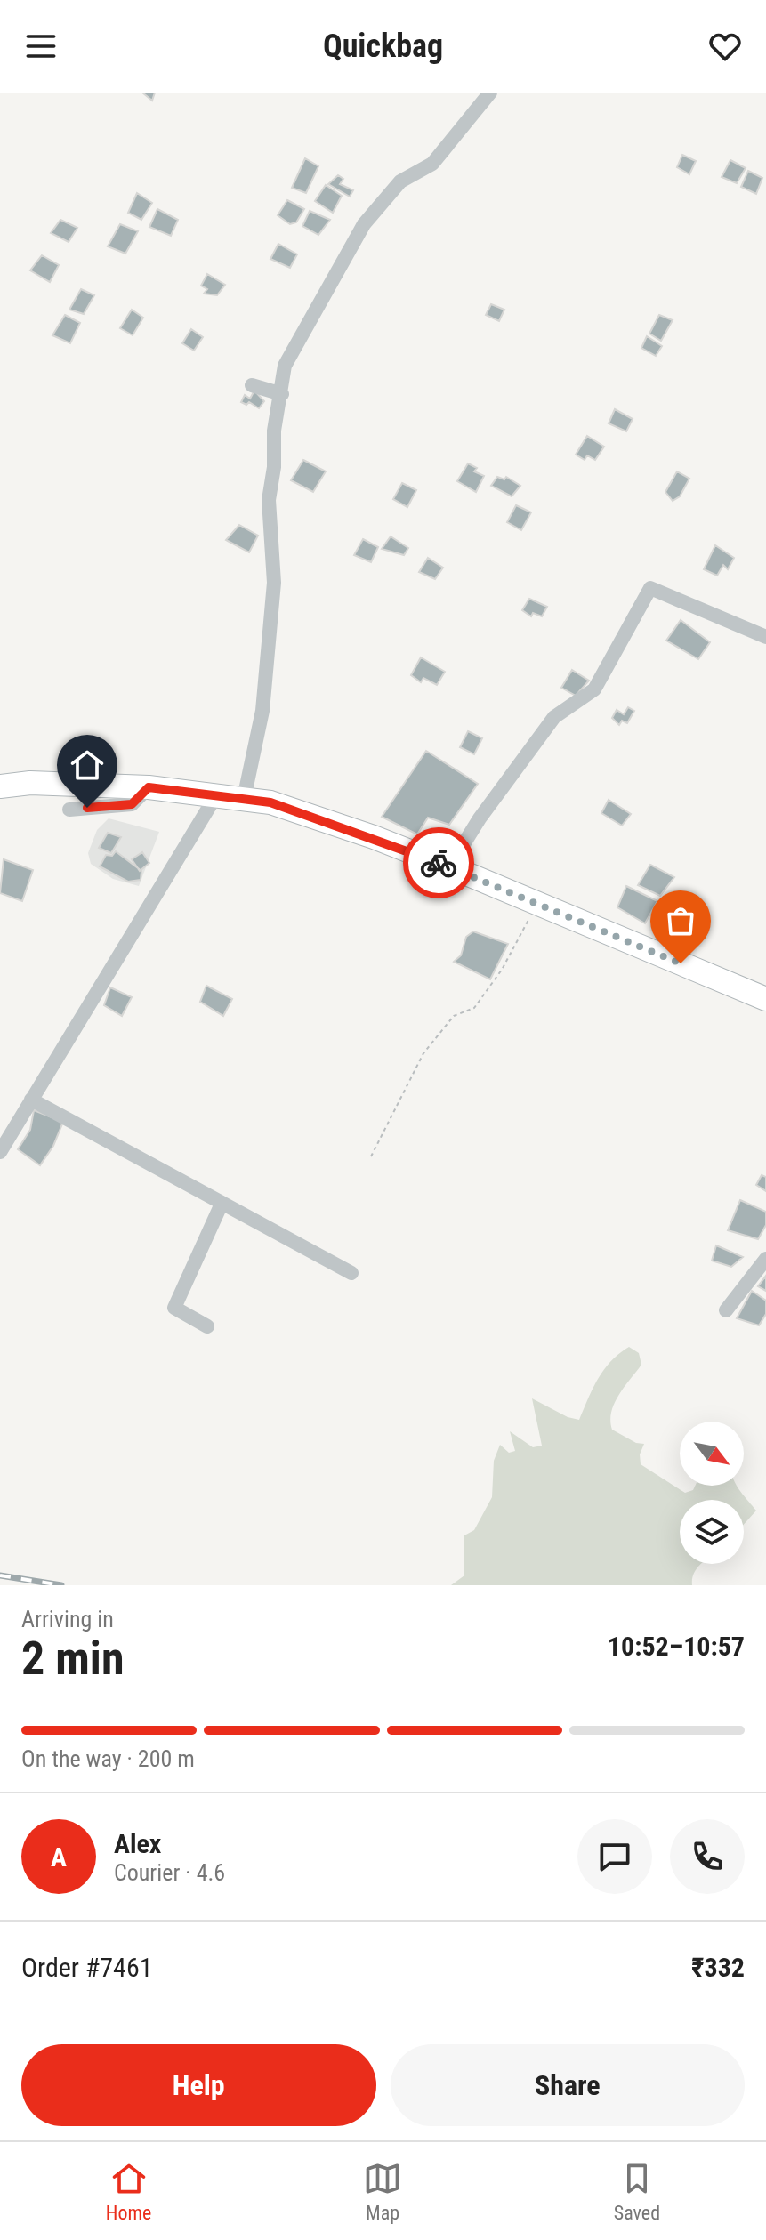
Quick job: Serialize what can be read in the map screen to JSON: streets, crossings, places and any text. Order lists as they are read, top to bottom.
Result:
{
  "north": "bottom right",
  "page": {
    "header": "Quickbag",
    "heading": ["2 min", "Arriving in", "10:52–10:57"],
    "panel": [
      "Alex",
      "Courier · 4.6",
      "Order #7461",
      "₹332"
    ],
    "bar": "On the way · 200 m",
    "round": "A",
    "buttons": ["Help", "Share"],
    "tabs": ["Home", "Map", "Saved"]
  }
}
